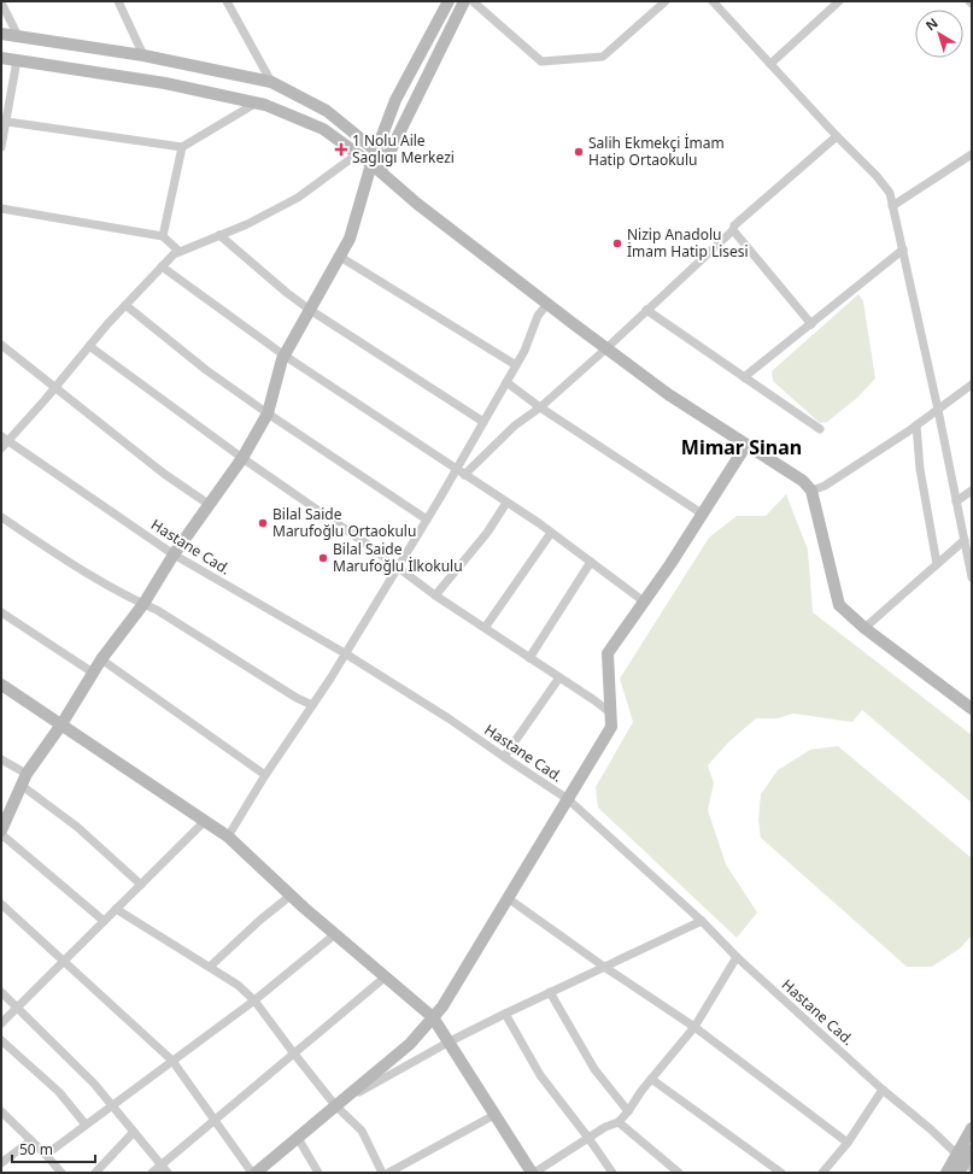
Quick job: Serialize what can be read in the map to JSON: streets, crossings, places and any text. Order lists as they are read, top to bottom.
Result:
{
  "streets": {
    "street": ["Hastane Cad."]
  },
  "districts": ["Mimar Sinan"],
  "places": {
    "health": ["1 Nolu Aile Saglıgı Merkezi"],
    "other": [
      "Salih Ekmekçi İmam Hatip Ortaokulu",
      "Nizip Anadolu İmam Hatip Lisesi",
      "Bilal Saide Marufoğlu Ortaokulu",
      "Bilal Saide Marufoğlu İlkokulu"
    ]
  },
  "scale_bar": "50 m",
  "north": "top left"
}
